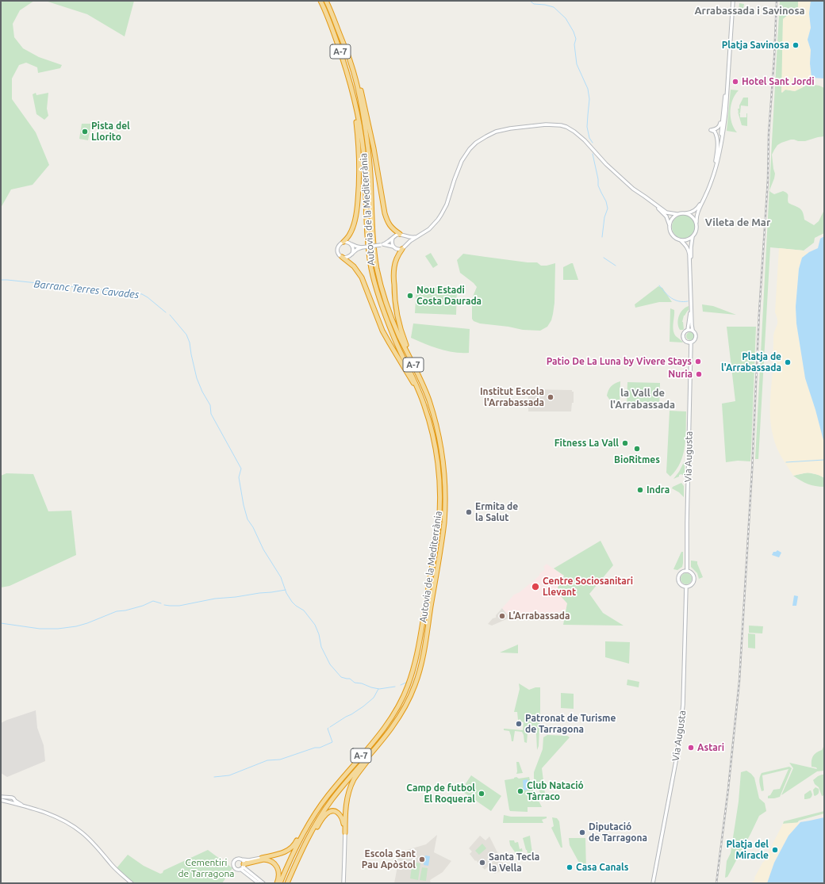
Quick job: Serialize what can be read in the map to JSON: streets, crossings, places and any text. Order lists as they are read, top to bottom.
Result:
{
  "streets": {
    "highway": ["A-7", "Autovia de la Mediterrània"],
    "main road": ["Via Augusta"]
  },
  "districts": ["Arrabassada i Savinosa", "Vileta de Mar", "la Vall de l'Arrabassada"],
  "water": ["Barranc Terres Cavades"],
  "parks": ["Cementiri de Tarragona"],
  "places": [
    "Platja Savinosa",
    "Hotel Sant Jordi",
    "Pista del Llorito",
    "Nou Estadi Costa Daurada",
    "Patio De La Luna by Vivere Stays",
    "Platja de l'Arrabassada",
    "Nuria",
    "Institut Escola l'Arrabassada",
    "Fitness La Vall",
    "BioRitmes",
    "Indra",
    "Ermita de la Salut",
    "Centre Sociosanitari Llevant",
    "L’Arrabassada",
    "Patronat de Turisme de Tarragona",
    "Astari",
    "Club Natació Tàrraco",
    "Camp de futbol El Roqueral",
    "Diputació de Tarragona",
    "Platja del Miracle",
    "Escola Sant Pau Apòstol",
    "Santa Tecla la Vella",
    "Casa Canals"
  ]
}
